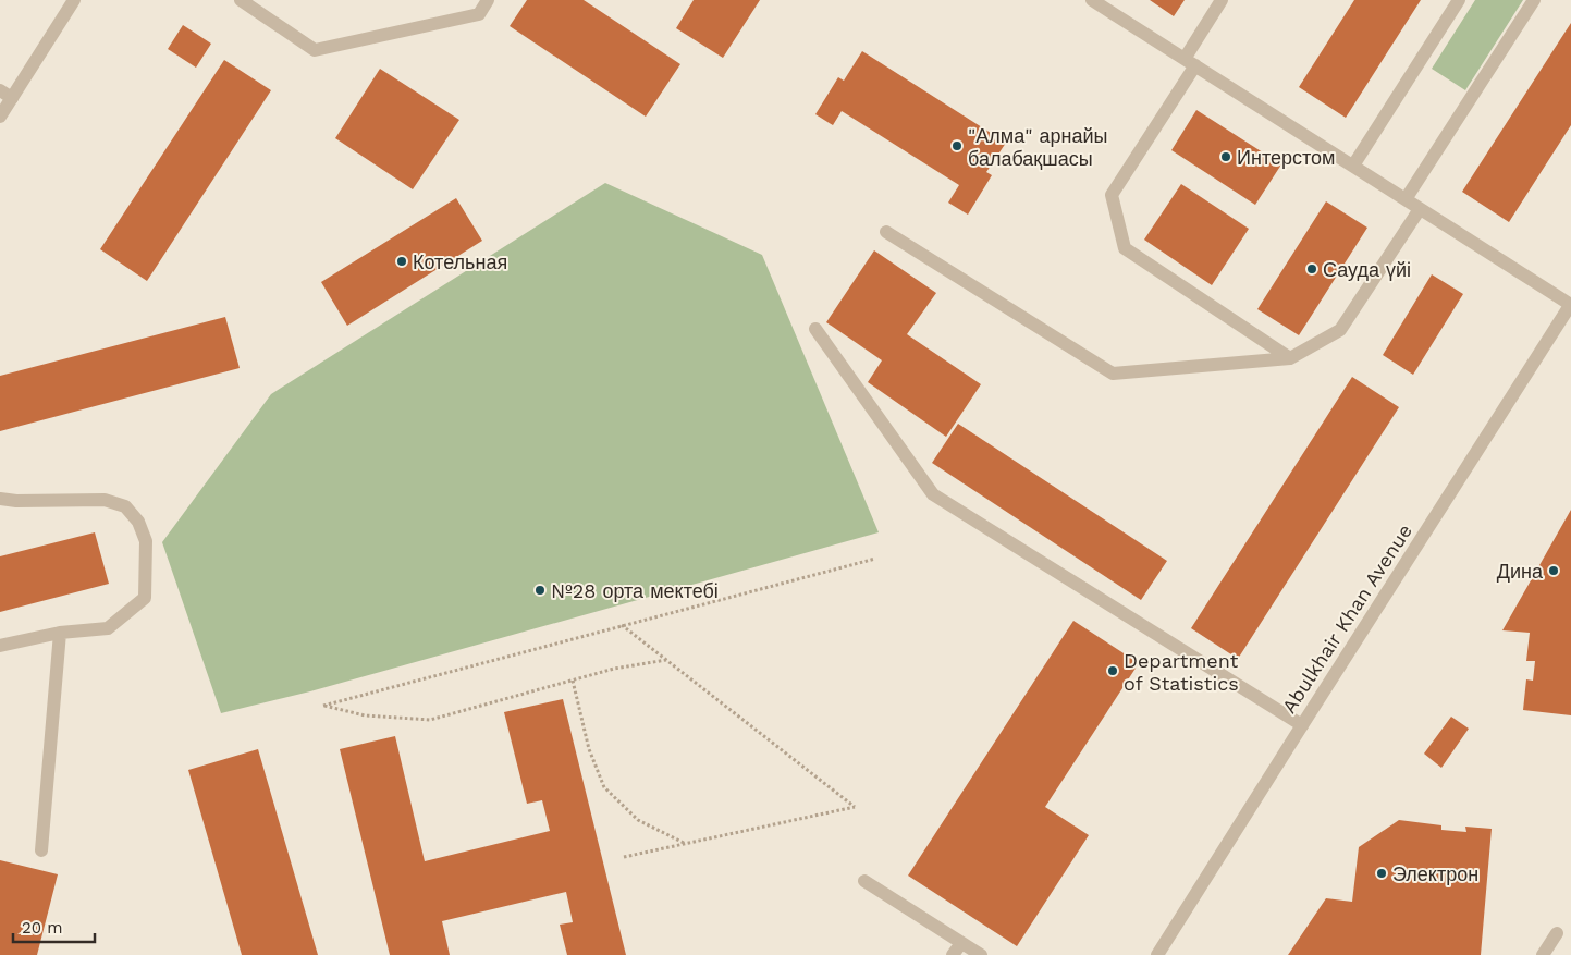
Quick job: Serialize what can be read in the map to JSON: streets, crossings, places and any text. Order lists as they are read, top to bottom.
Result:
{
  "streets": {
    "street": ["Abulkhair Khan Avenue"]
  },
  "places": [
    "\"Алма\" арнайы балабақшасы",
    "Интерстом",
    "Котельная",
    "Сауда үйі",
    "Дина",
    "№28 орта мектебі",
    "Department of Statistics",
    "Электрон"
  ],
  "scale_bar": "20 m"
}
